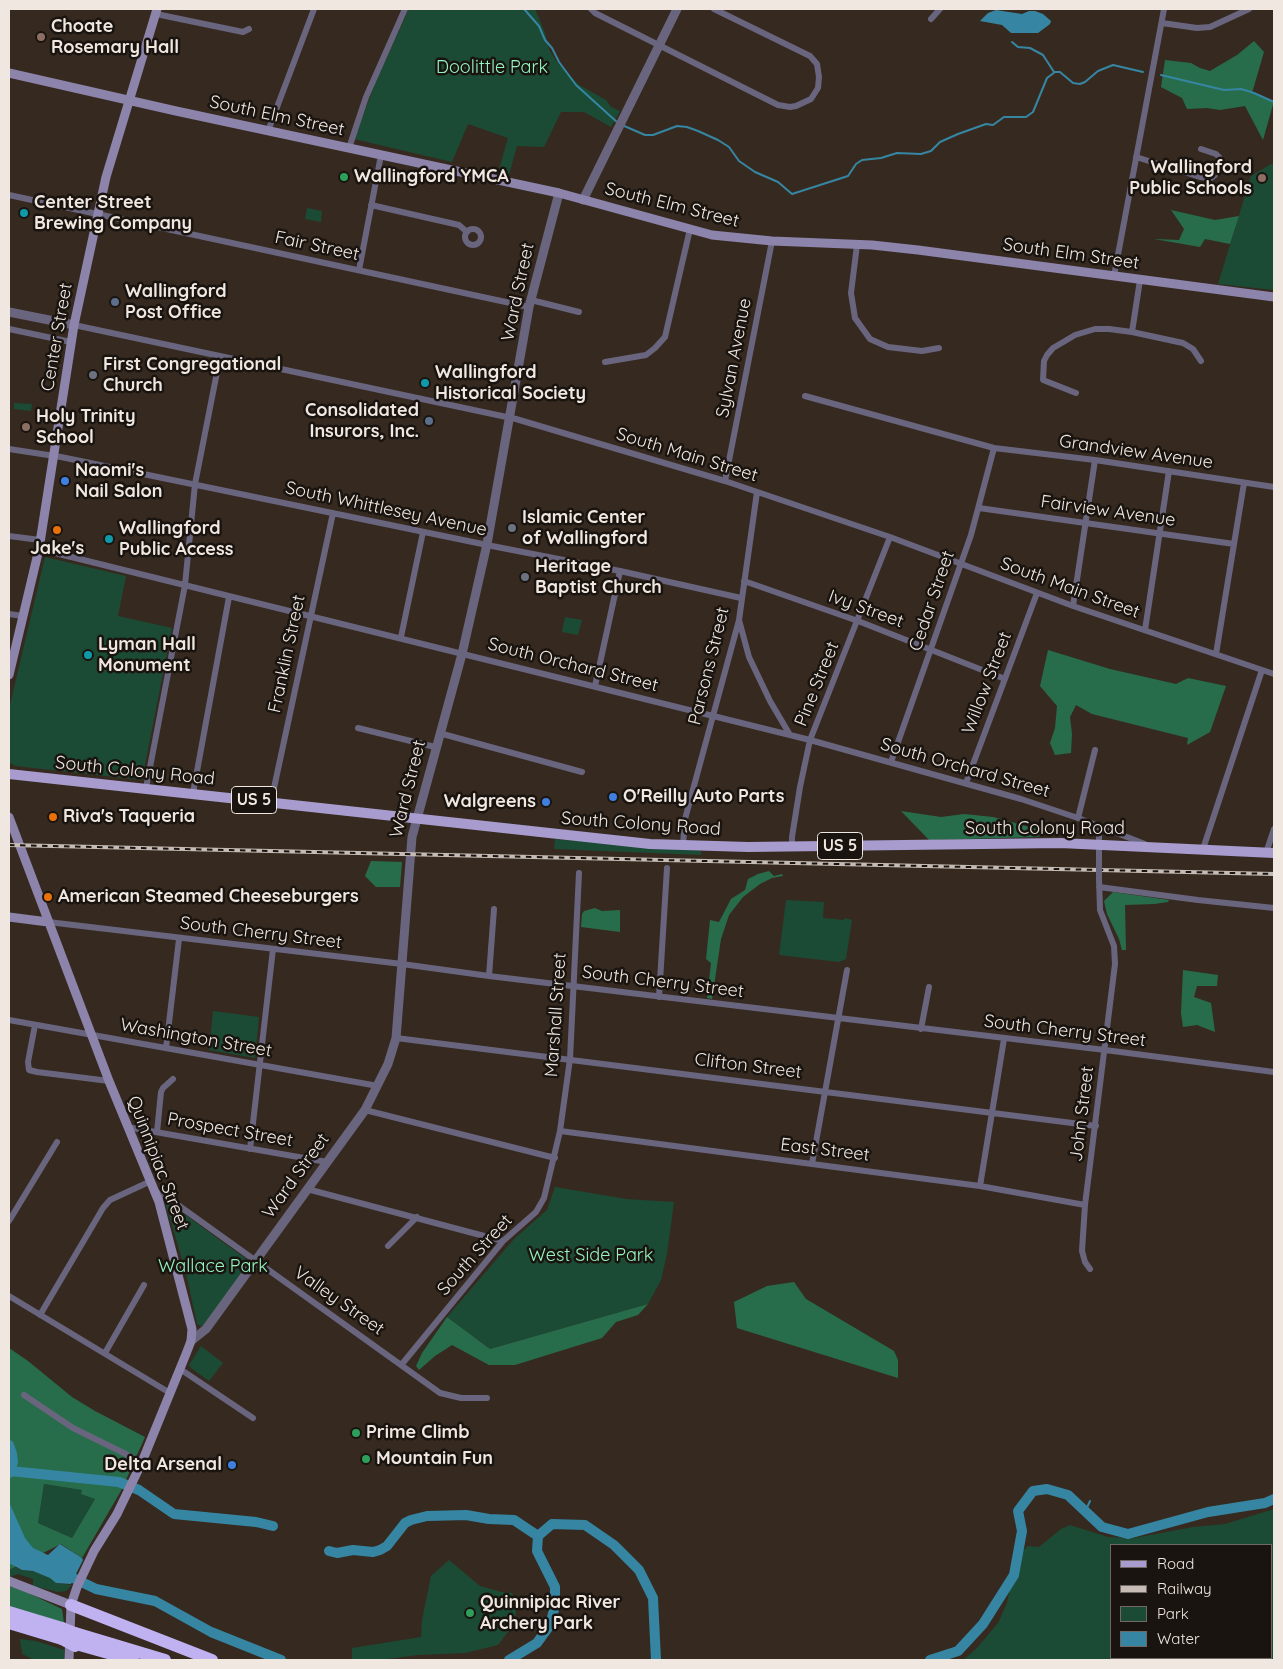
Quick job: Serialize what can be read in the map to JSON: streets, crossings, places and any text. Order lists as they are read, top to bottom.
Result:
{
  "streets": {
    "main road": [
      "South Elm Street",
      "Center Street",
      "South Colony Road",
      "US 5",
      "Quinnipiac Street"
    ],
    "street": [
      "Fair Street",
      "Ward Street",
      "Sylvan Avenue",
      "Grandview Avenue",
      "South Main Street",
      "South Whittlesey Avenue",
      "Fairview Avenue",
      "Cedar Street",
      "Ivy Street",
      "Franklin Street",
      "South Orchard Street",
      "Parsons Street",
      "Willow Street",
      "Pine Street",
      "South Cherry Street",
      "Marshall Street",
      "Washington Street",
      "Clifton Street",
      "John Street",
      "Prospect Street",
      "East Street",
      "South Street",
      "Valley Street"
    ]
  },
  "crossings": [
    ["South Elm Street", "Ward Street"],
    ["South Elm Street", "Center Street"],
    ["South Elm Street", "Sylvan Avenue"],
    ["Fair Street", "Ward Street"],
    ["Fair Street", "Center Street"],
    ["Ward Street", "South Main Street"],
    ["Ward Street", "South Whittlesey Avenue"],
    ["Ward Street", "South Orchard Street"],
    ["Ward Street", "South Colony Road"],
    ["Ward Street", "South Cherry Street"],
    ["Ward Street", "Washington Street"],
    ["Ward Street", "Clifton Street"],
    ["Ward Street", "Prospect Street"],
    ["Ward Street", "Quinnipiac Street"],
    ["Ward Street", "Valley Street"],
    ["Center Street", "South Main Street"],
    ["Center Street", "South Whittlesey Avenue"],
    ["Center Street", "South Orchard Street"],
    ["Sylvan Avenue", "South Main Street"],
    ["Grandview Avenue", "Cedar Street"],
    ["South Main Street", "Cedar Street"],
    ["South Main Street", "Parsons Street"],
    ["South Main Street", "Willow Street"],
    ["South Main Street", "Pine Street"],
    ["South Whittlesey Avenue", "Franklin Street"],
    ["South Whittlesey Avenue", "Parsons Street"],
    ["Fairview Avenue", "Cedar Street"],
    ["Cedar Street", "Ivy Street"],
    ["Cedar Street", "South Orchard Street"],
    ["Ivy Street", "Parsons Street"],
    ["Ivy Street", "Willow Street"],
    ["Ivy Street", "Pine Street"],
    ["Franklin Street", "South Orchard Street"],
    ["Franklin Street", "South Colony Road"],
    ["South Orchard Street", "Parsons Street"],
    ["South Orchard Street", "Willow Street"],
    ["South Orchard Street", "Pine Street"],
    ["South Orchard Street", "South Colony Road"],
    ["Parsons Street", "South Colony Road"],
    ["Pine Street", "South Colony Road"],
    ["South Colony Road", "John Street"],
    ["South Cherry Street", "Marshall Street"],
    ["South Cherry Street", "John Street"],
    ["South Cherry Street", "Quinnipiac Street"],
    ["Marshall Street", "Clifton Street"],
    ["Marshall Street", "East Street"],
    ["Marshall Street", "South Street"],
    ["Washington Street", "Quinnipiac Street"],
    ["Clifton Street", "John Street"],
    ["John Street", "East Street"],
    ["Prospect Street", "Quinnipiac Street"],
    ["Quinnipiac Street", "Valley Street"],
    ["South Street", "Valley Street"]
  ],
  "parks": ["Doolittle Park", "West Side Park", "Wallace Park"],
  "places": [
    "Choate Rosemary Hall",
    "Wallingford YMCA",
    "Wallingford Public Schools",
    "Center Street Brewing Company",
    "Wallingford Post Office",
    "First Congregational Church",
    "Wallingford Historical Society",
    "Consolidated Insurors, Inc.",
    "Holy Trinity School",
    "Naomi's Nail Salon",
    "Islamic Center of Wallingford",
    "Jake's",
    "Wallingford Public Access",
    "Heritage Baptist Church",
    "Lyman Hall Monument",
    "O'Reilly Auto Parts",
    "Walgreens",
    "Riva's Taqueria",
    "American Steamed Cheeseburgers",
    "Prime Climb",
    "Mountain Fun",
    "Delta Arsenal",
    "Quinnipiac River Archery Park"
  ],
  "legend": [
    "Road",
    "Railway",
    "Park",
    "Water"
  ]
}
